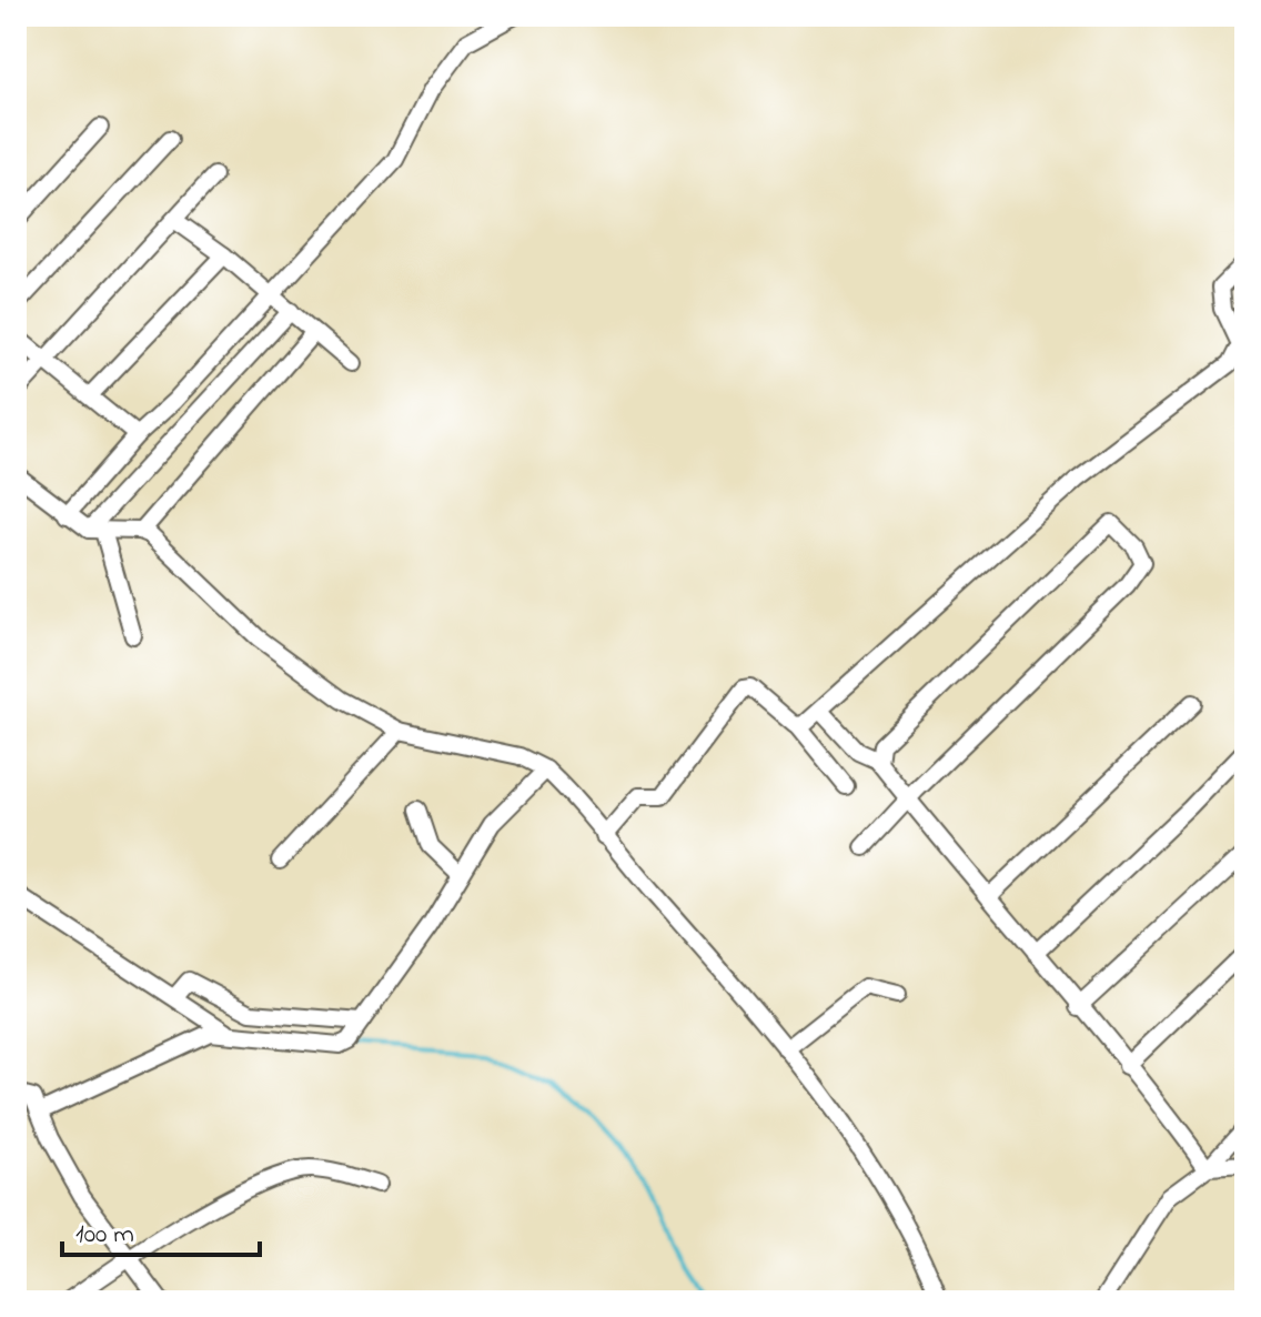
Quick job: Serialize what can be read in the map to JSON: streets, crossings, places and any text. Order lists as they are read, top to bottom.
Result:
{
  "scale_bar": "100 m"
}
